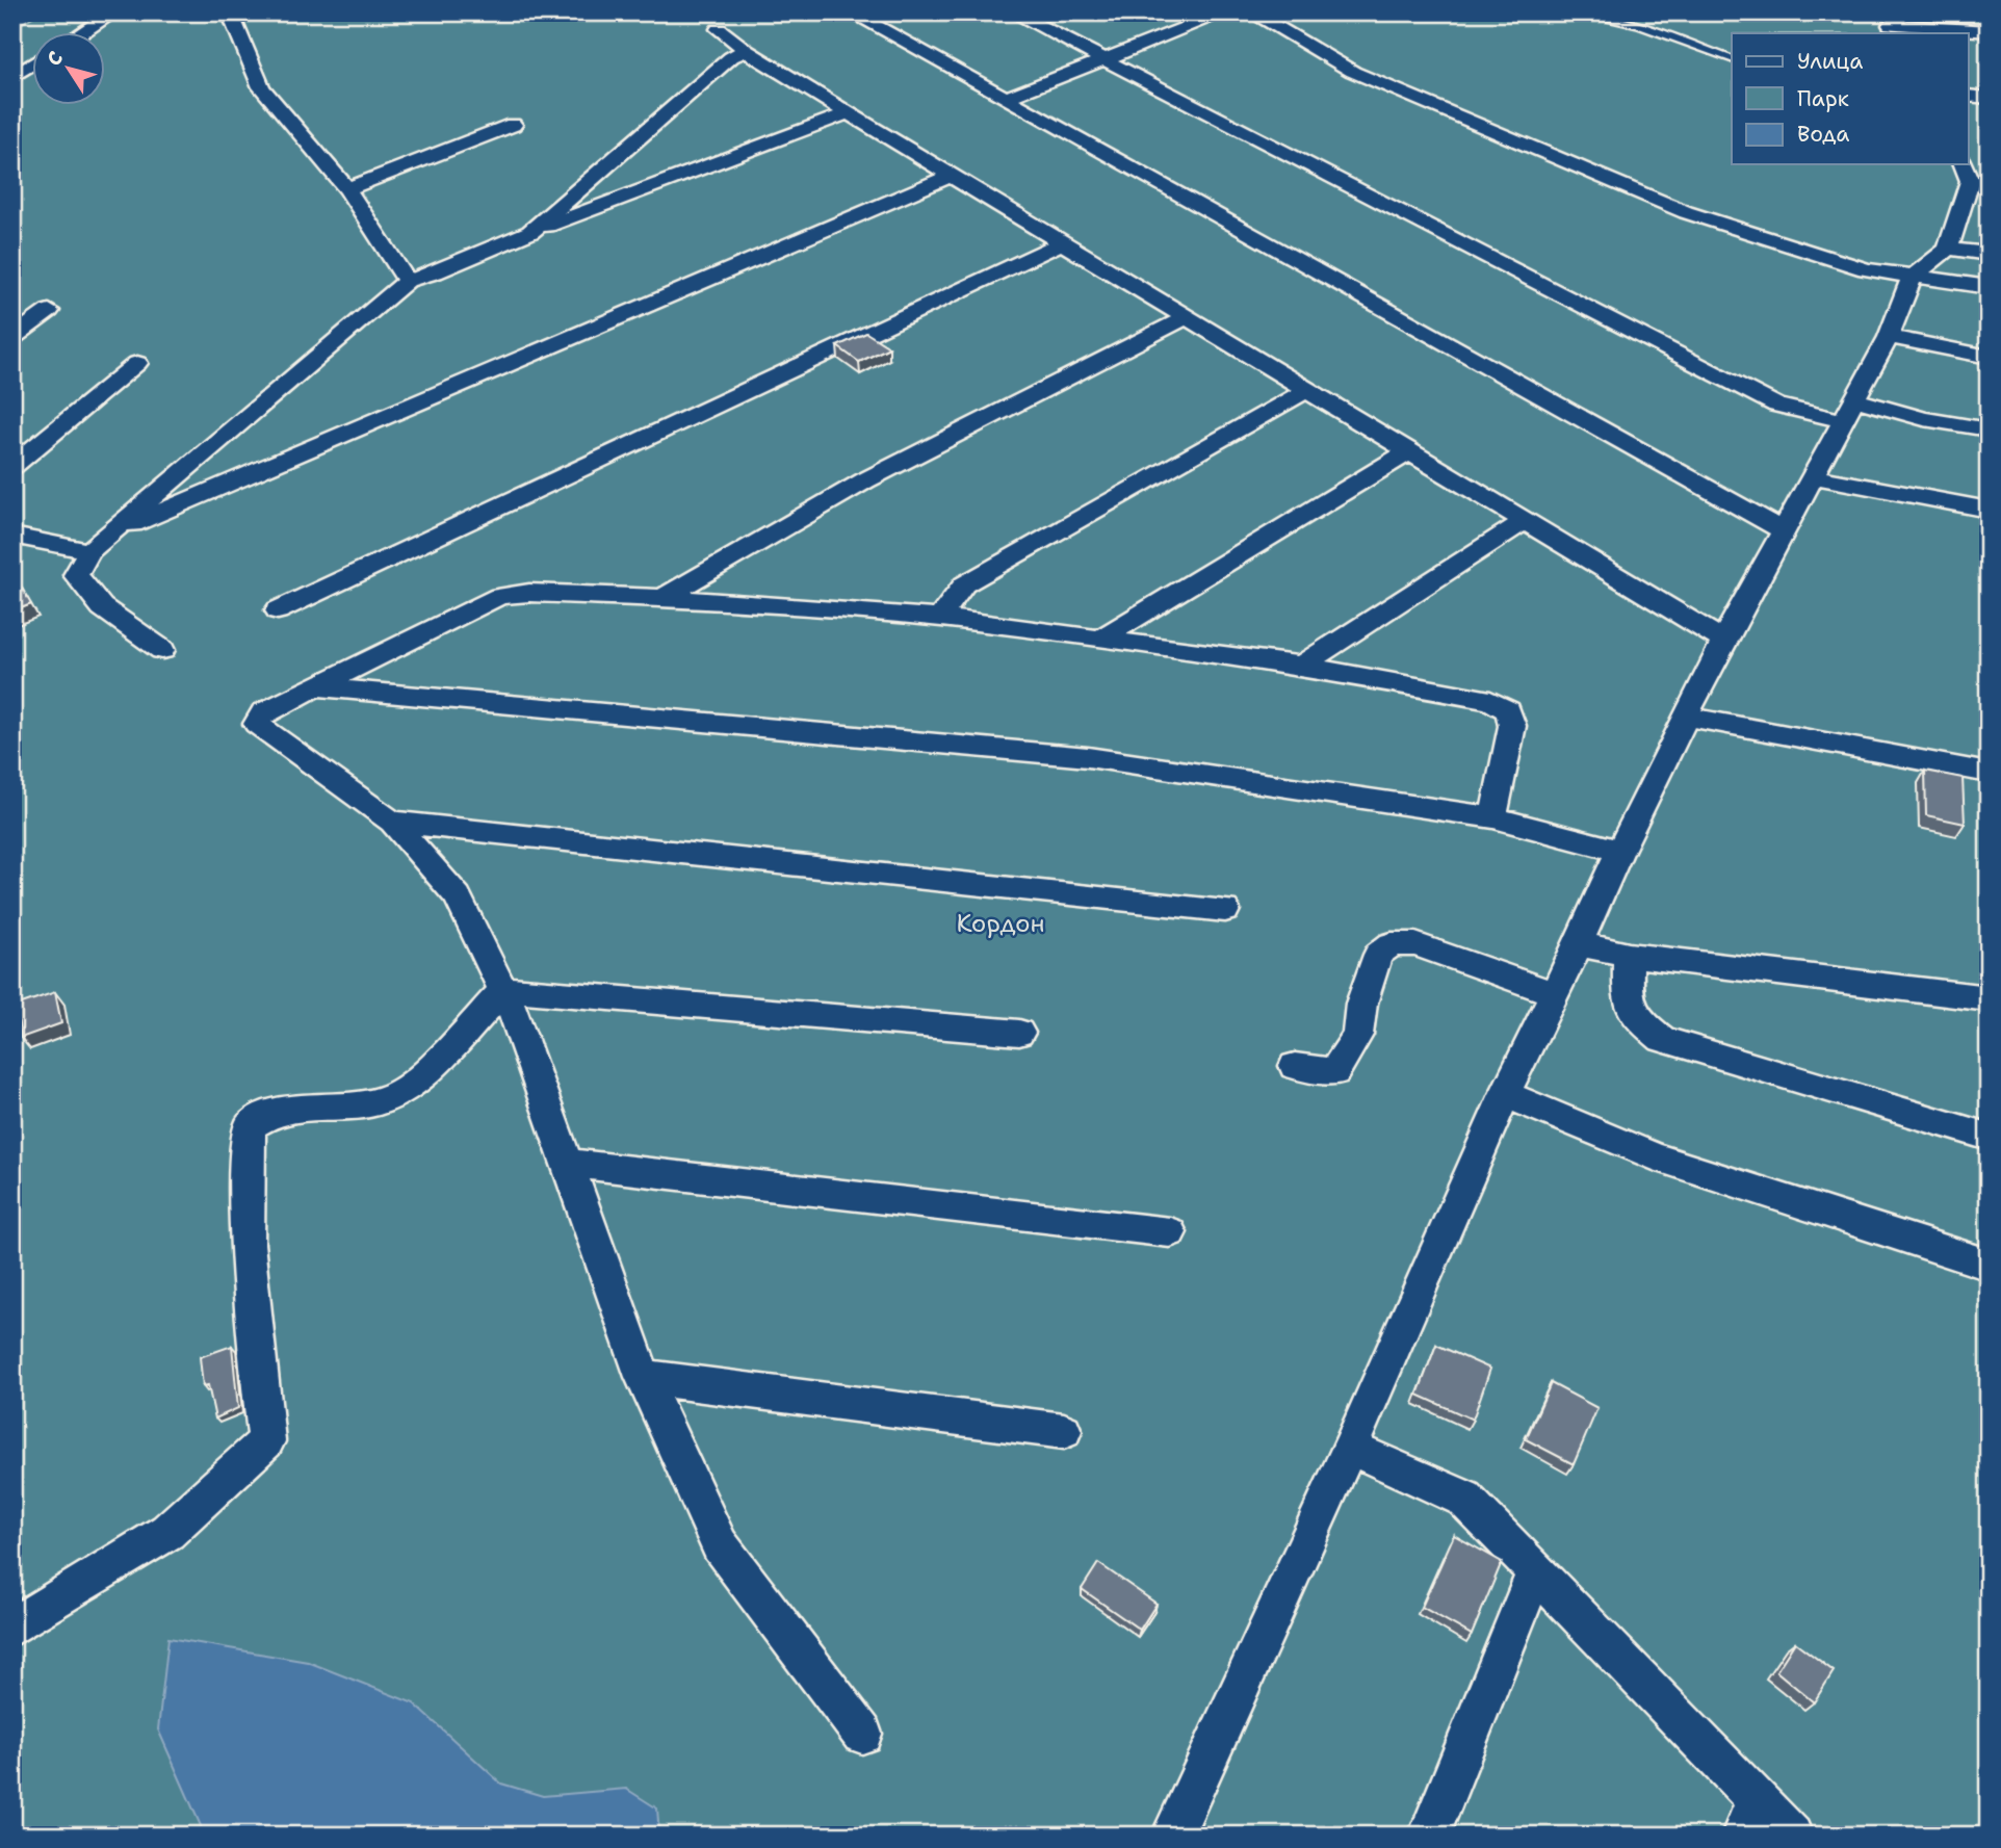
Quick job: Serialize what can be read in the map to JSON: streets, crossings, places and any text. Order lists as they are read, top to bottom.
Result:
{
  "parks": ["Кордон"],
  "legend": ["Улица", "Парк", "Вода"],
  "north": "top left"
}
